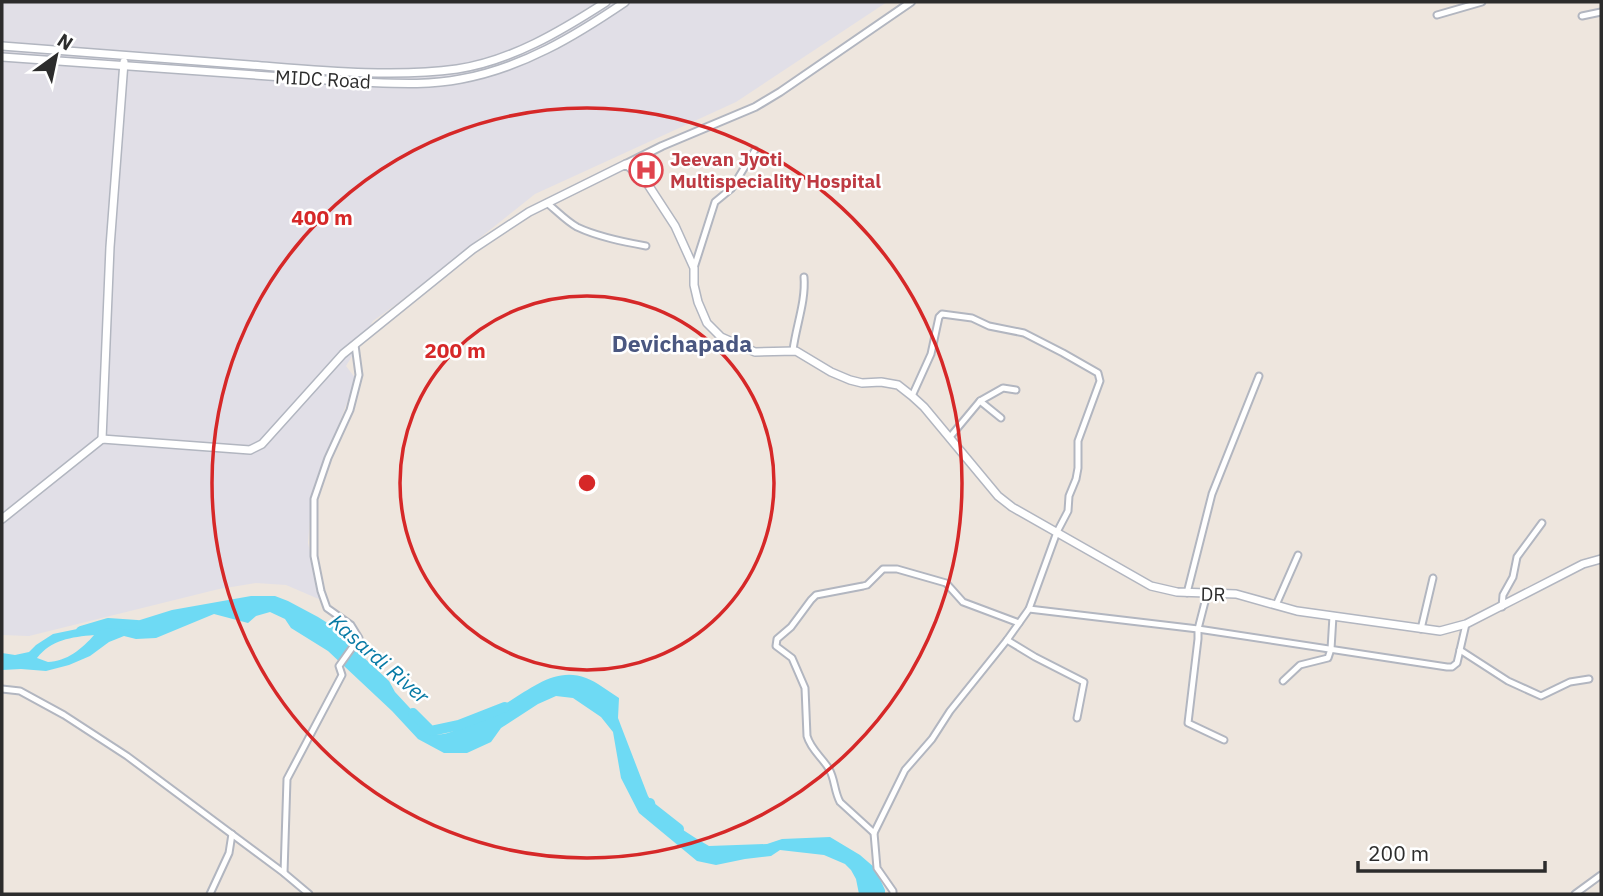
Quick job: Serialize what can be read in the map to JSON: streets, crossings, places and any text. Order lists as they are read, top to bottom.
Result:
{
  "streets": {
    "main road": ["MIDC Road", "DR"]
  },
  "districts": ["Devichapada"],
  "water": ["Kasardi River"],
  "places": {
    "hospital": ["Jeevan Jyoti Multispeciality Hospital"]
  },
  "scale_bar": "200 m",
  "north": "top right",
  "rings": ["400 m", "200 m"]
}
